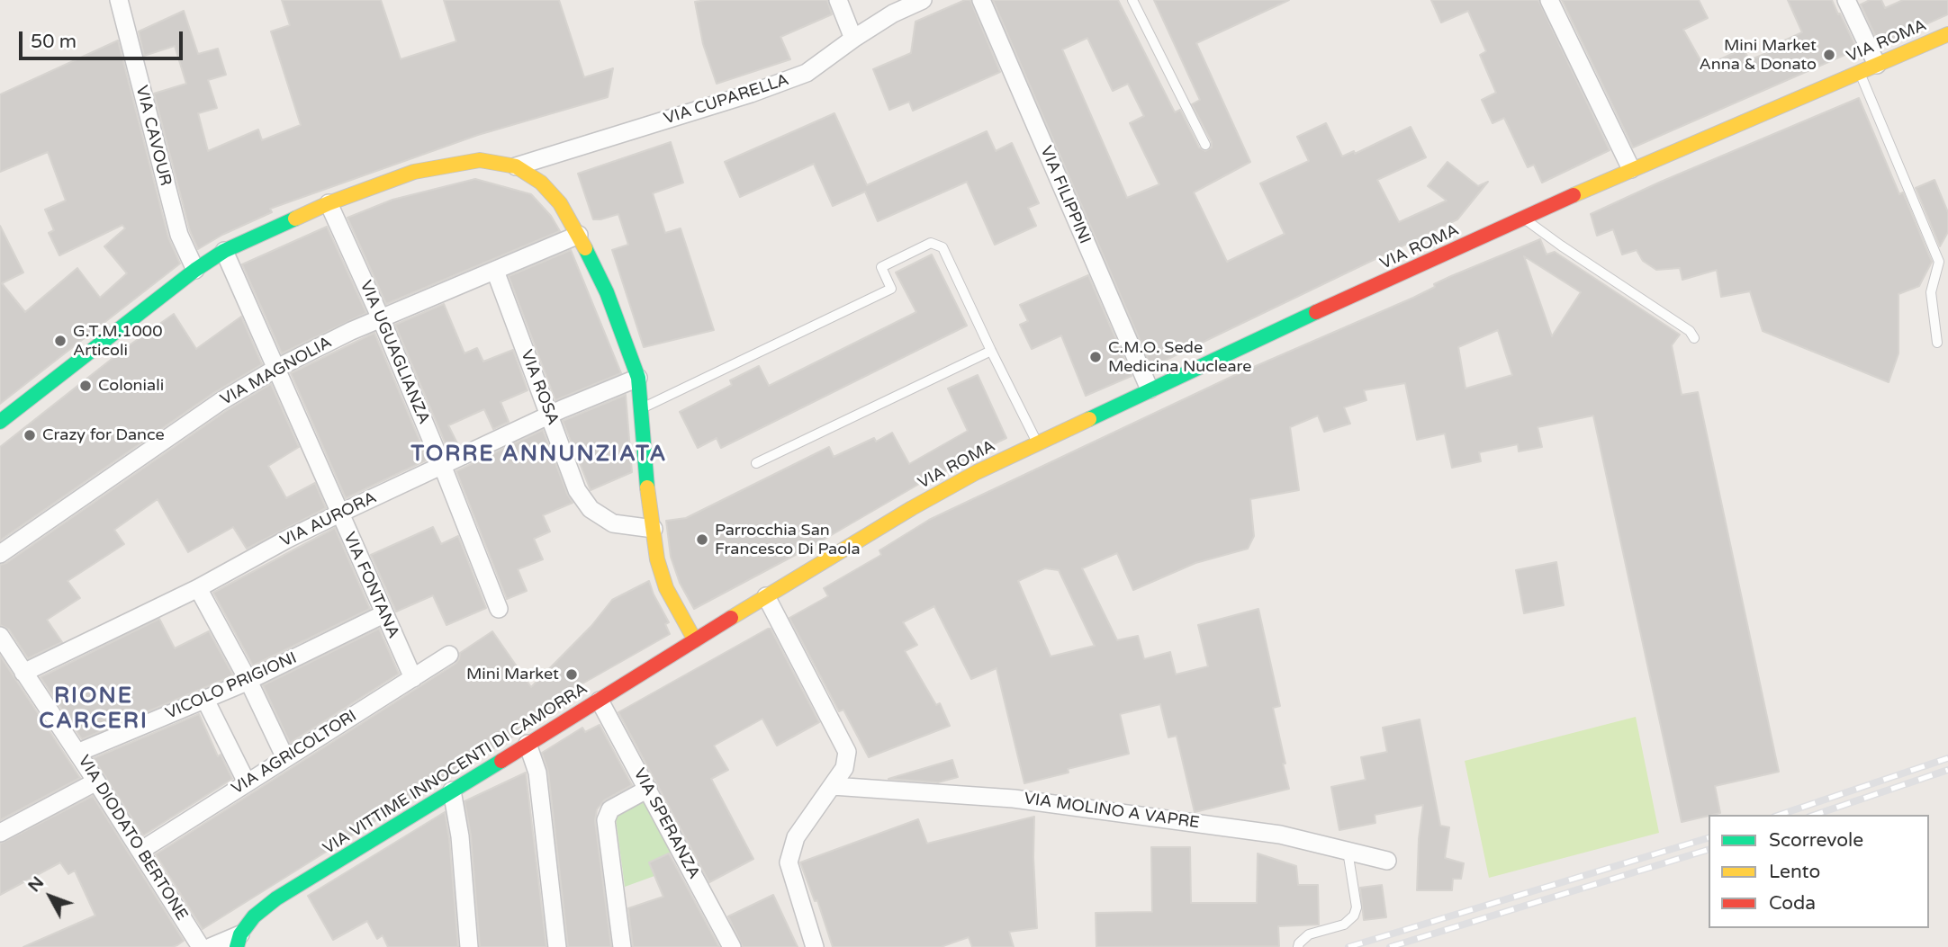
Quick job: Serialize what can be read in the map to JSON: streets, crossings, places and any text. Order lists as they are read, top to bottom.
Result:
{
  "streets": {
    "street": [
      "VIA ROMA",
      "VIA CUPARELLA",
      "VIA CAVOUR",
      "VIA FILIPPINI",
      "VIA UGUAGLIANZA",
      "VIA MAGNOLIA",
      "VIA ROSA",
      "VIA AURORA",
      "VIA FONTANA",
      "VICOLO PRIGIONI",
      "VIA AGRICOLTORI",
      "VIA VITTIME INNOCENTI DI CAMORRA",
      "VIA MOLINO A VAPRE",
      "VIA SPERANZA",
      "VIA DIODATO BERTONE"
    ]
  },
  "crossings": [
    ["VIA ROMA", "VIA FILIPPINI"],
    ["VIA ROMA", "VIA VITTIME INNOCENTI DI CAMORRA"],
    ["VIA UGUAGLIANZA", "VIA MAGNOLIA"],
    ["VIA UGUAGLIANZA", "VIA AURORA"],
    ["VIA MAGNOLIA", "VIA ROSA"],
    ["VIA MAGNOLIA", "VIA FONTANA"],
    ["VIA ROSA", "VIA AURORA"],
    ["VIA AURORA", "VIA FONTANA"],
    ["VIA AURORA", "VIA DIODATO BERTONE"],
    ["VIA FONTANA", "VICOLO PRIGIONI"],
    ["VIA FONTANA", "VIA AGRICOLTORI"],
    ["VICOLO PRIGIONI", "VIA DIODATO BERTONE"],
    ["VIA AGRICOLTORI", "VIA DIODATO BERTONE"],
    ["VIA VITTIME INNOCENTI DI CAMORRA", "VIA SPERANZA"]
  ],
  "districts": ["TORRE ANNUNZIATA", "RIONE CARCERI"],
  "places": [
    "Mini Market Anna & Donato",
    "G.T.M.1000 Articoli",
    "C.M.O. Sede Medicina Nucleare",
    "Coloniali",
    "Crazy for Dance",
    "Parrocchia San Francesco Di Paola",
    "Mini Market"
  ],
  "legend": ["Scorrevole", "Lento", "Coda"],
  "scale_bar": "50 m",
  "north": "top left"
}
